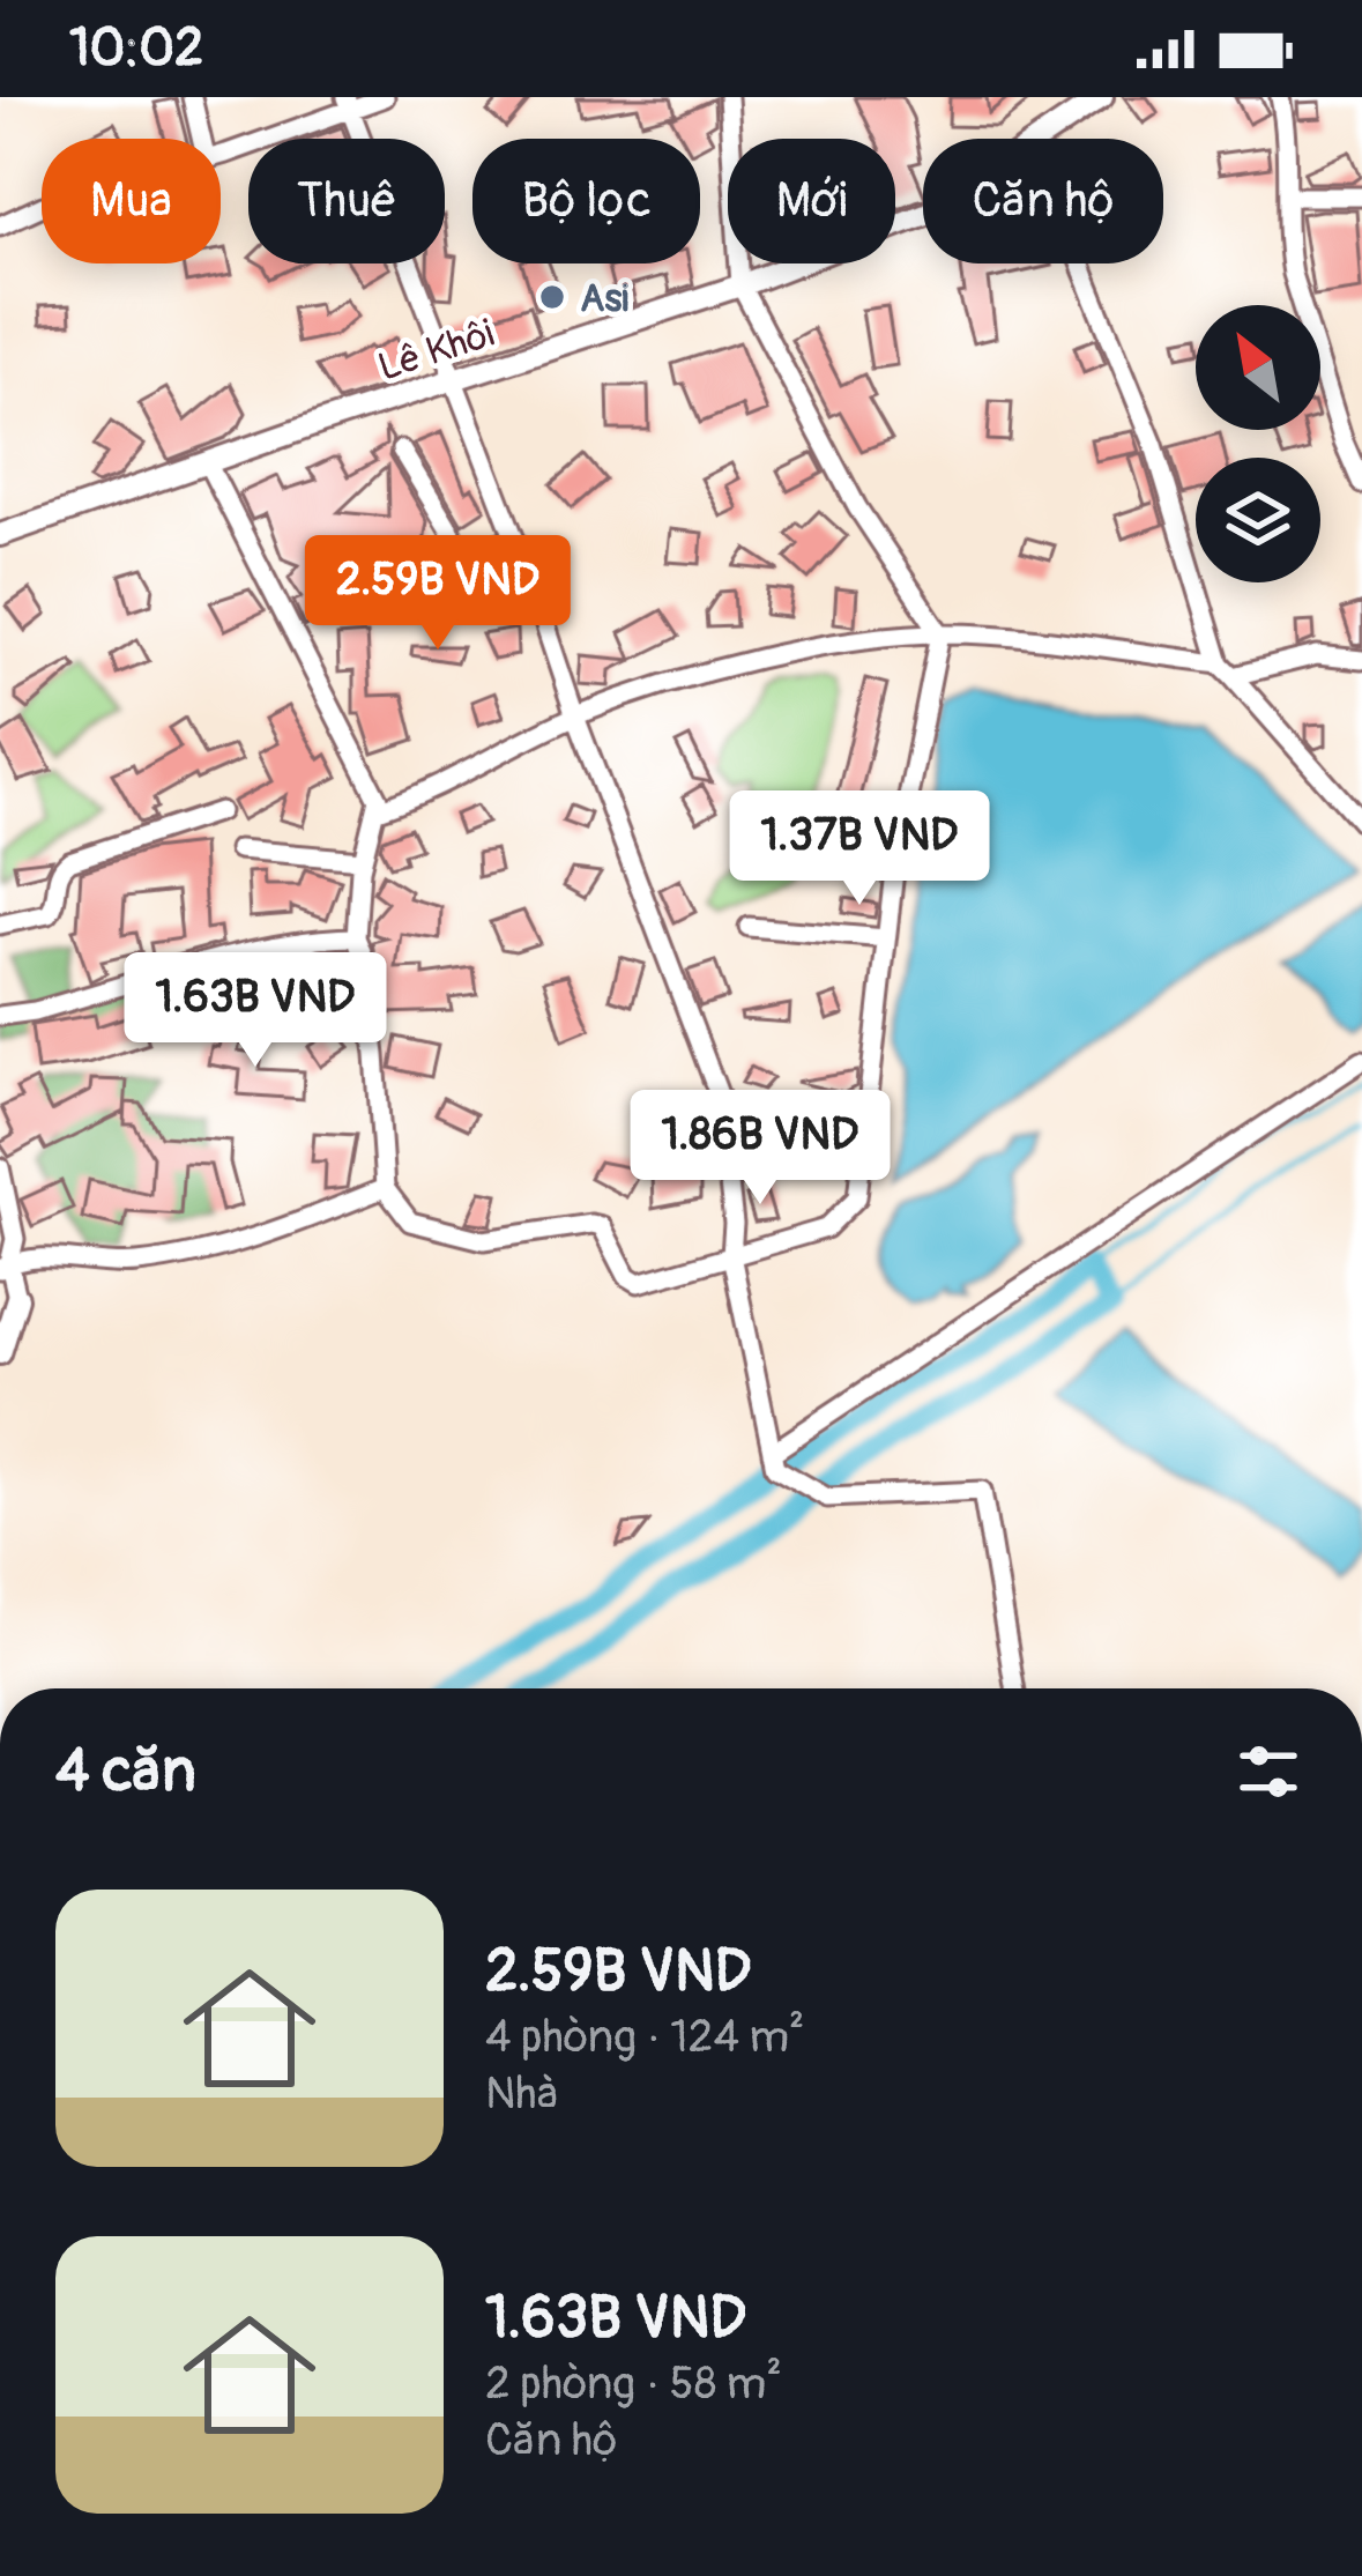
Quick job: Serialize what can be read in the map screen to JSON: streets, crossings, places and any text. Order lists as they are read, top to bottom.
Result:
{
  "streets": {
    "street": ["Lê Khôi"]
  },
  "places": ["Asi"],
  "north": "top left",
  "page": {
    "status": "10:02",
    "chip": [
      "Mua",
      "Thuê",
      "Bộ lọc",
      "Mới",
      "Căn hộ"
    ],
    "price": [
      "2.59B VND",
      "1.37B VND",
      "1.63B VND",
      "1.86B VND"
    ],
    "heading": "4 căn",
    "list": [
      {
        "name": "2.59B VND",
        "note": "4 phòng · 124 m² · Nhà"
      },
      {
        "name": "1.63B VND",
        "note": "2 phòng · 58 m² · Căn hộ"
      }
    ]
  }
}
